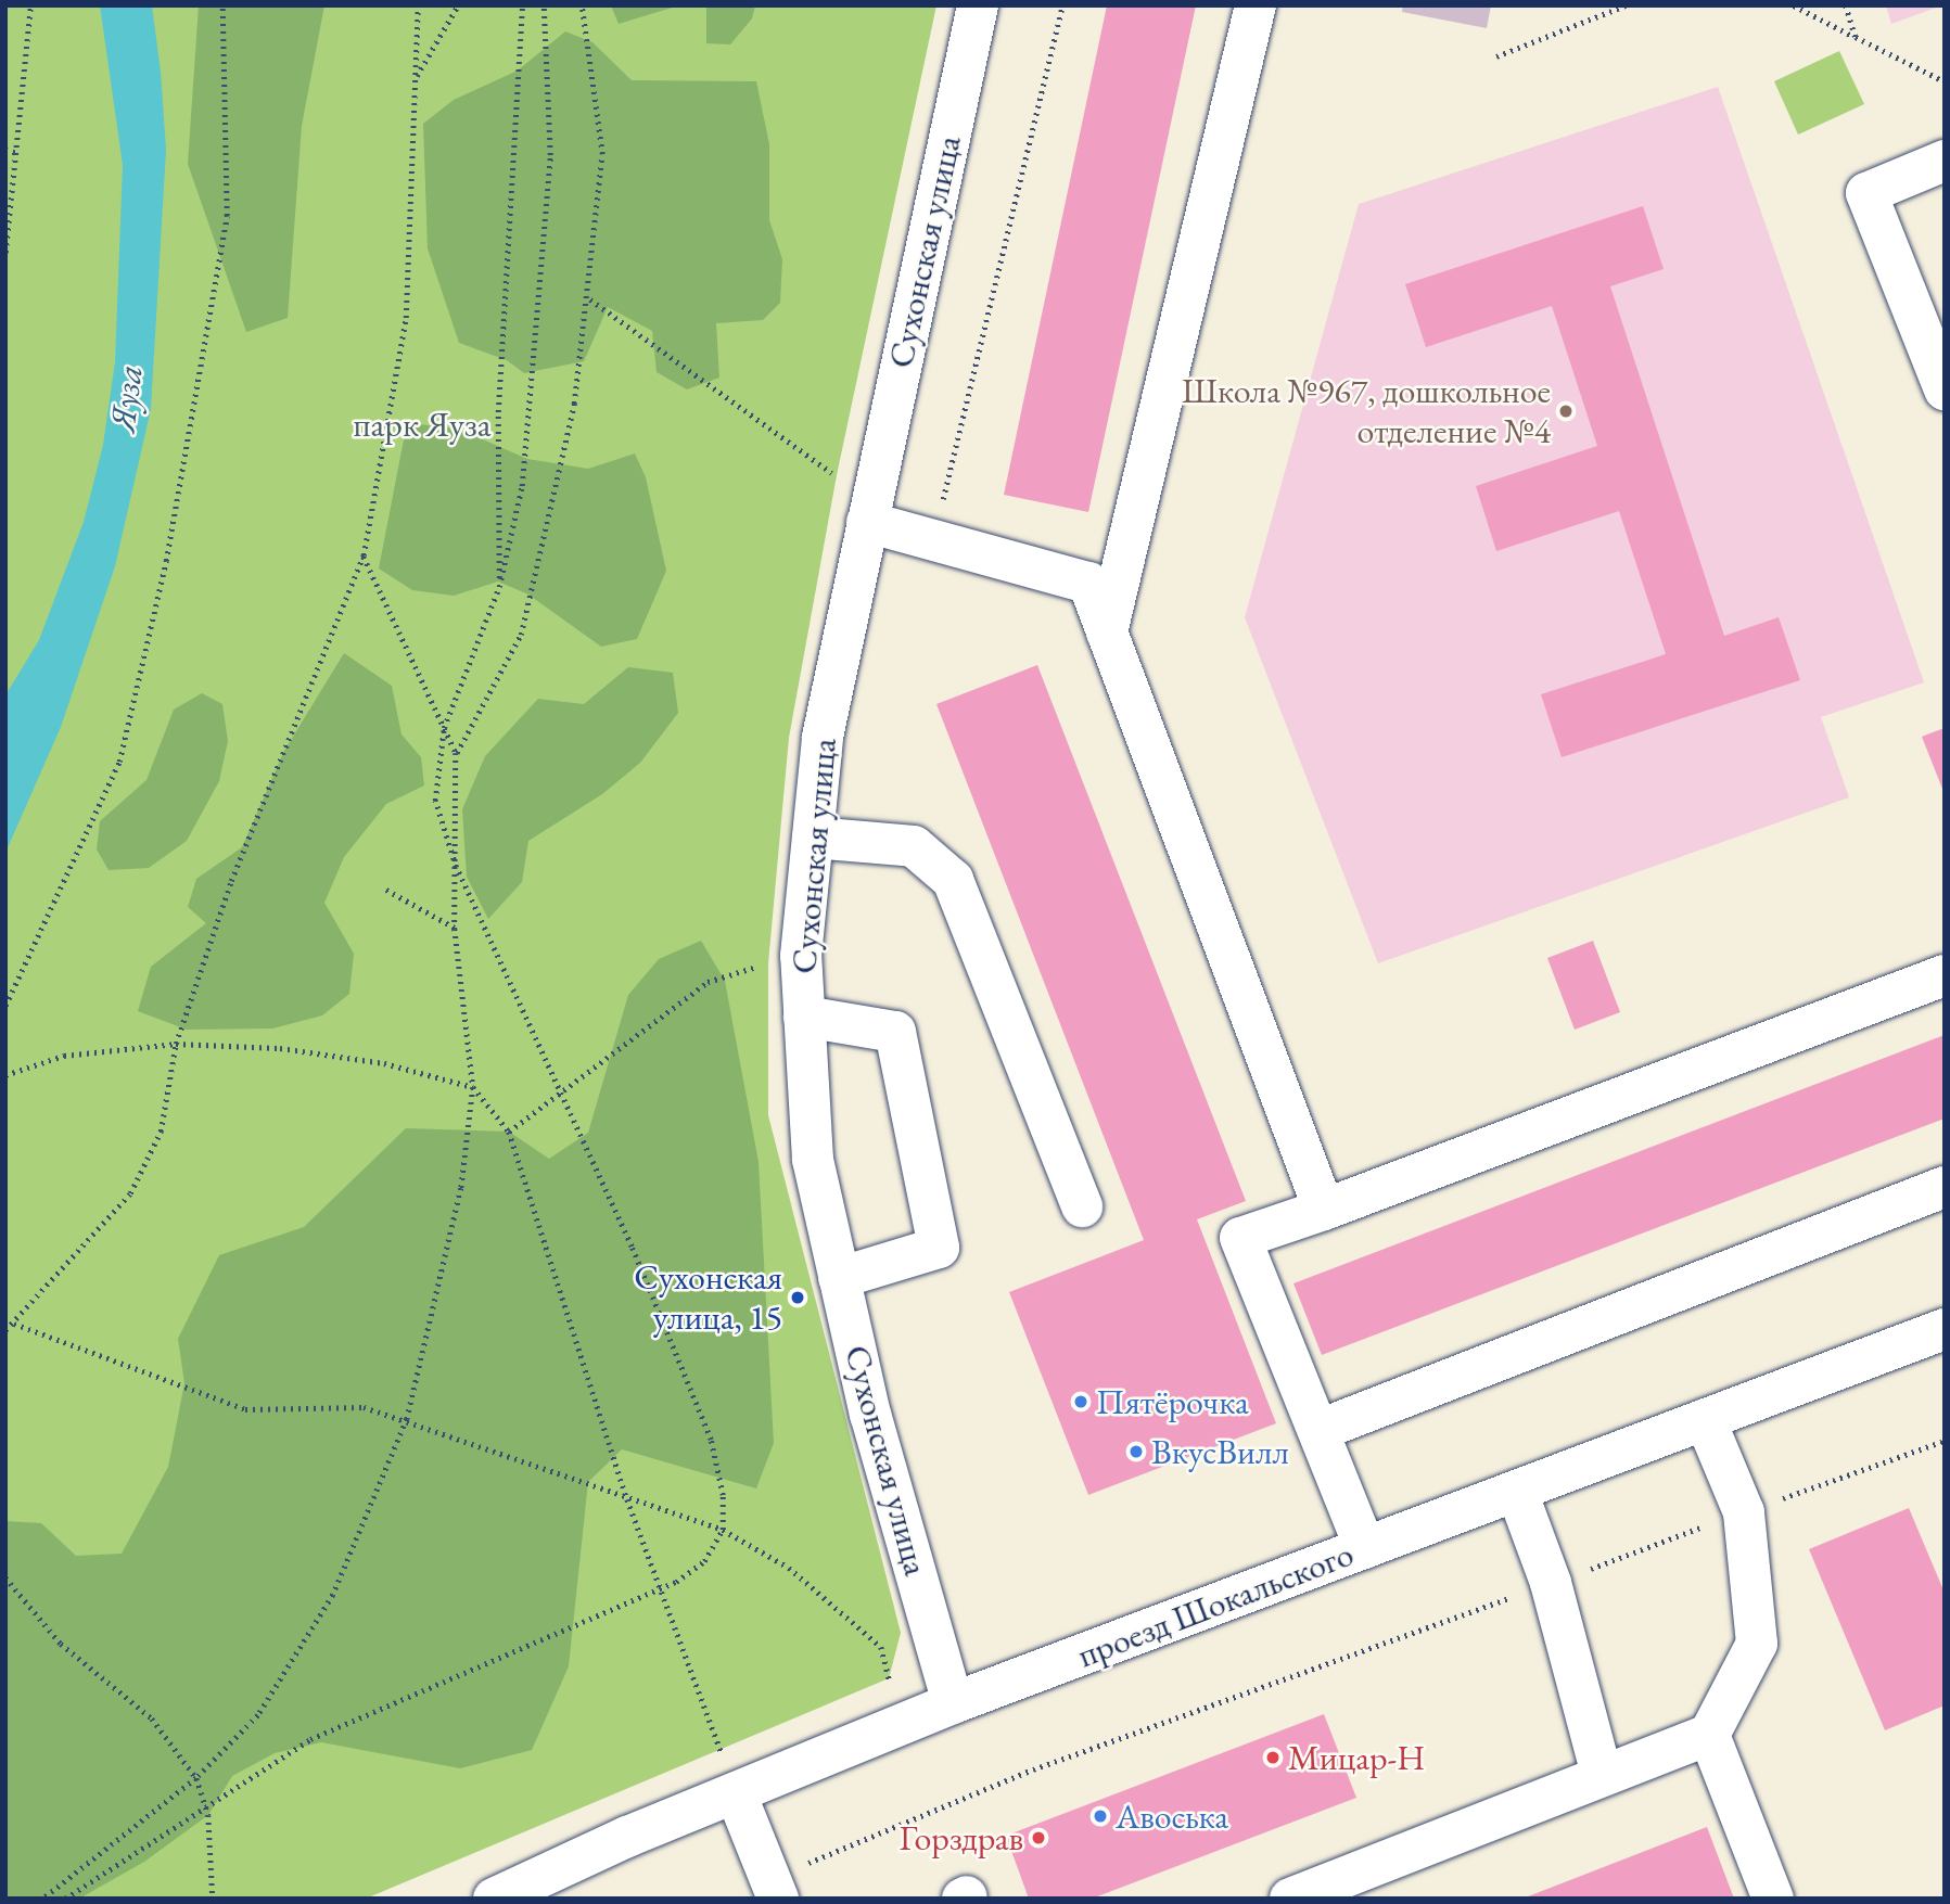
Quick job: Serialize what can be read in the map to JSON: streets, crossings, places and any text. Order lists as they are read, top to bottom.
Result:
{
  "streets": {
    "street": ["Сухонская улица", "проезд Шокальского"]
  },
  "crossings": [
    ["Сухонская улица", "проезд Шокальского"]
  ],
  "water": ["Яуза"],
  "parks": ["парк Яуза"],
  "places": [
    "Школа №967, дошкольное отделение №4",
    "Сухонская улица, 15",
    "Пятёрочка",
    "ВкусВилл",
    "Мицар-Н",
    "Авоська",
    "Горздрав"
  ]
}
